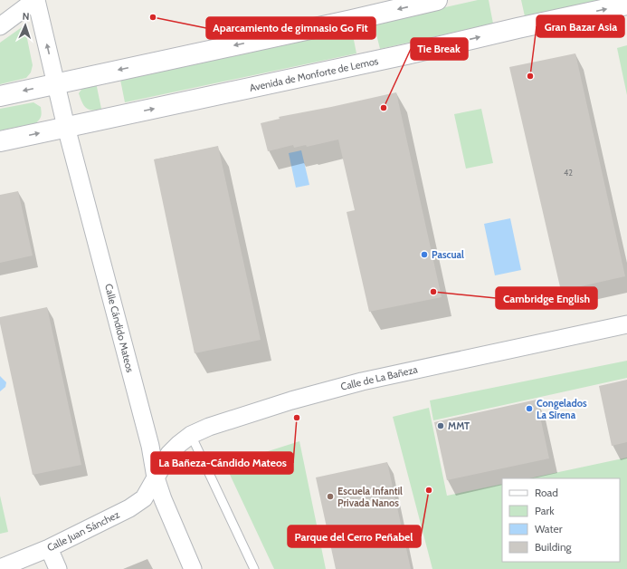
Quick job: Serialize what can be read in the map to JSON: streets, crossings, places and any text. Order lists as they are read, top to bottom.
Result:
{
  "streets": {
    "street": [
      "Avenida de Monforte de Lemos",
      "Calle Cándido Mateos",
      "Calle de La Bañeza",
      "Calle Juan Sánchez"
    ]
  },
  "crossings": [
    ["Avenida de Monforte de Lemos", "Calle Cándido Mateos"],
    ["Calle Cándido Mateos", "Calle de La Bañeza"],
    ["Calle Cándido Mateos", "Calle Juan Sánchez"],
    ["Calle de La Bañeza", "Calle Juan Sánchez"]
  ],
  "places": [
    "Aparcamiento de gimnasio Go Fit",
    "Gran Bazar Asia",
    "Tie Break",
    "Pascual",
    "Cambridge English",
    "Congelados La Sirena",
    "La Bañeza-Cándido Mateos",
    "MMT",
    "Parque del Cerro Peñabel",
    "Escuela Infantil Privada Nanos"
  ],
  "house_numbers": ["42"],
  "legend": [
    "Road",
    "Park",
    "Water",
    "Building"
  ],
  "north": "top"
}
